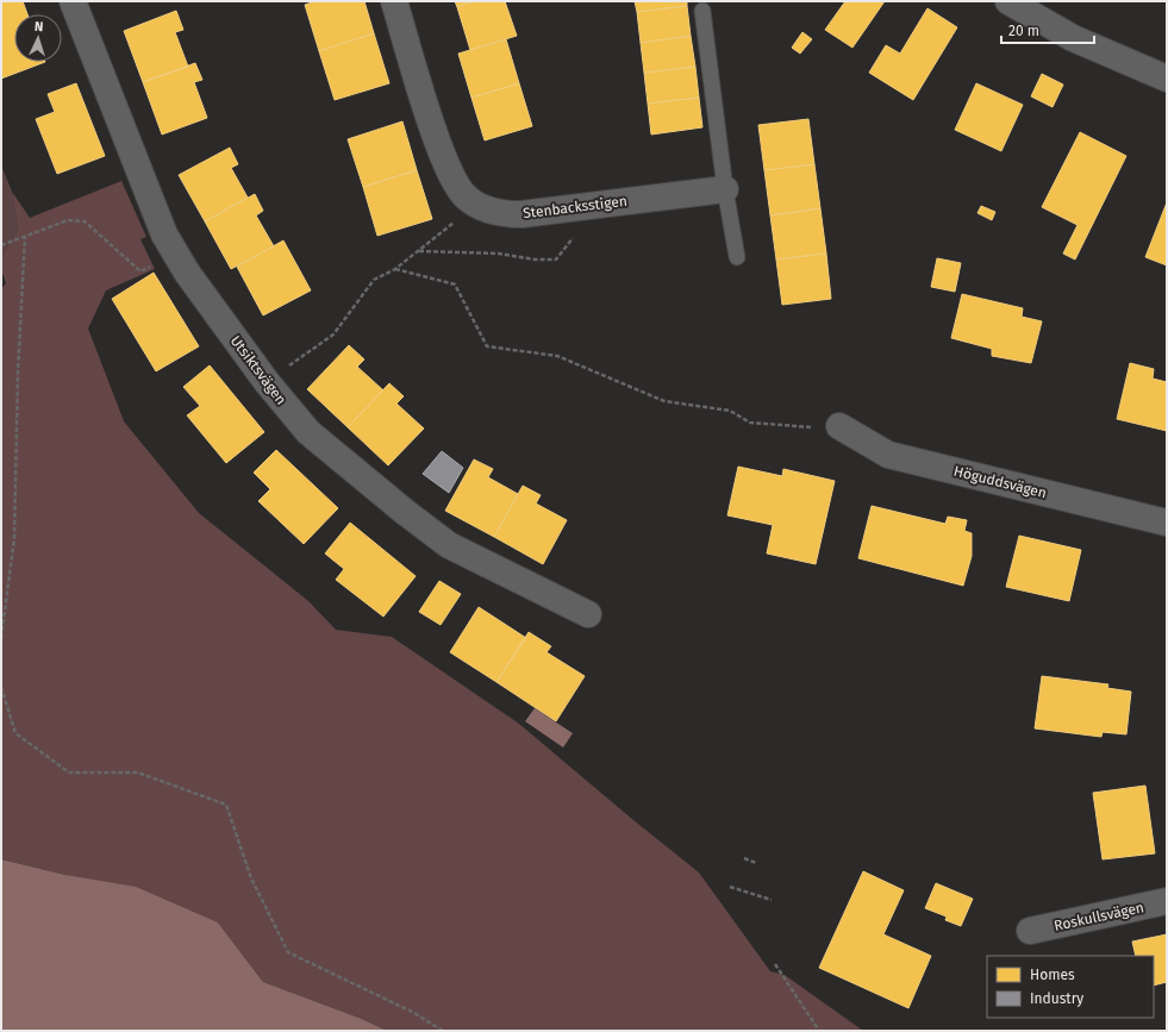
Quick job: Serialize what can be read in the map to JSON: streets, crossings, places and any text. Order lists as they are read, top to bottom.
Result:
{
  "streets": {
    "street": [
      "Stenbacksstigen",
      "Utsiktsvägen",
      "Höguddsvägen",
      "Roskullsvägen"
    ]
  },
  "legend": ["Homes", "Industry"],
  "scale_bar": "20 m",
  "north": "top"
}
